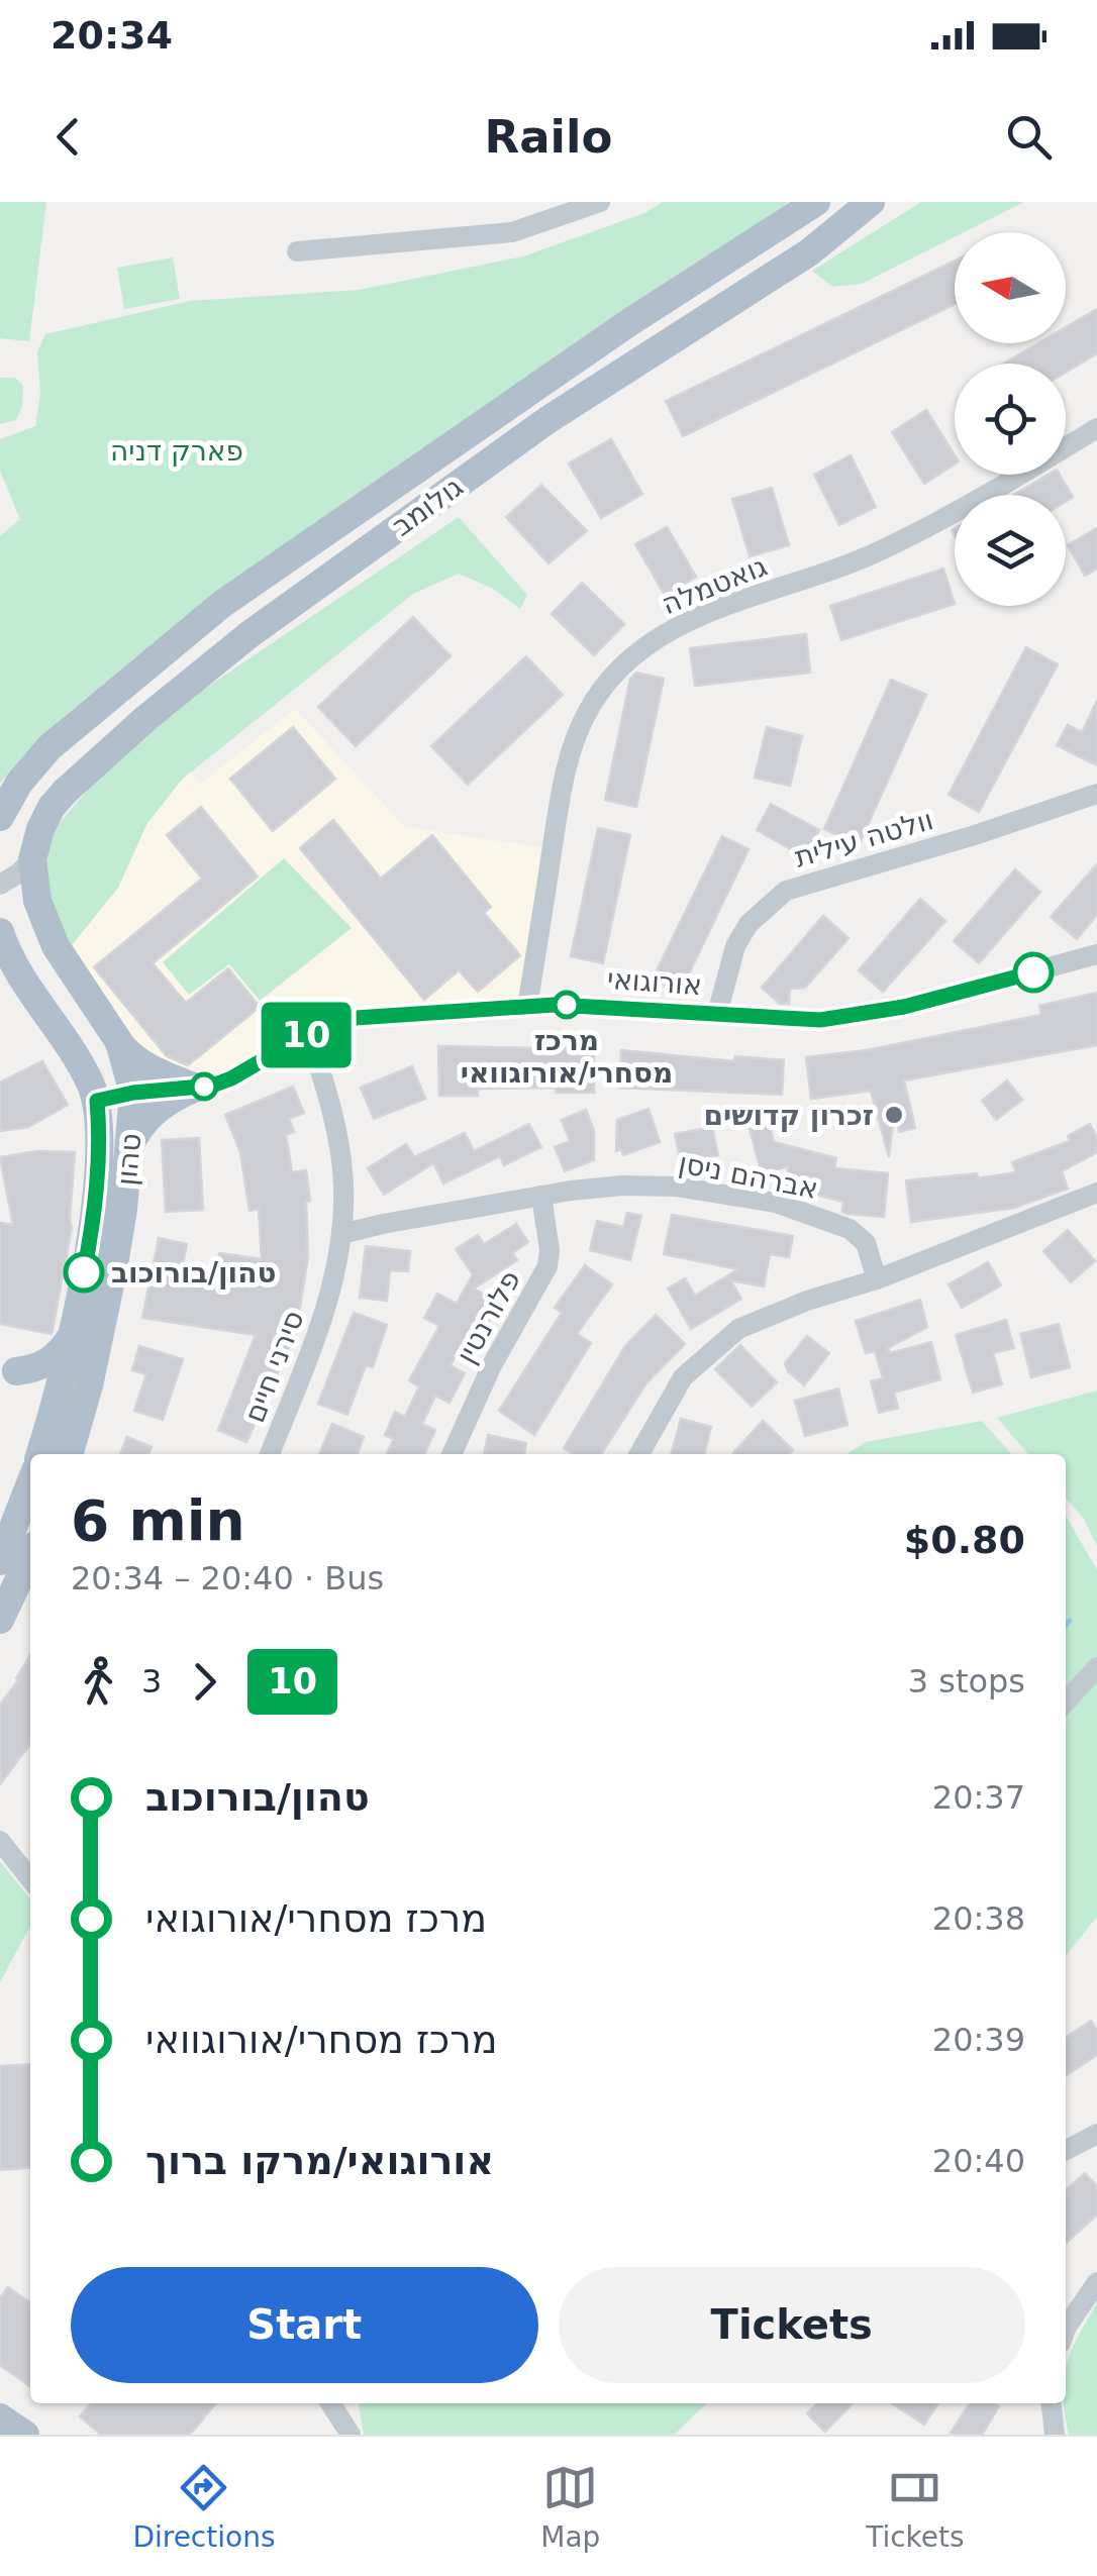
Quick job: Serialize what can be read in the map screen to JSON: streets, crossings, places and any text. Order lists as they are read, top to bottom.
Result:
{
  "streets": {
    "main road": ["גולומב", "טהון"],
    "street": [
      "גואטמלה",
      "וולטה עילית",
      "אורוגואי",
      "אברהם ניסן",
      "פלורנטין",
      "סירני חיים"
    ]
  },
  "crossings": [
    ["גולומב", "טהון"],
    ["גואטמלה", "אורוגואי"],
    ["וולטה עילית", "אורוגואי"],
    ["אורוגואי", "טהון"],
    ["אורוגואי", "סירני חיים"],
    ["אברהם ניסן", "פלורנטין"],
    ["אברהם ניסן", "סירני חיים"]
  ],
  "parks": ["פארק דניה"],
  "places": ["מרכז מסחרי/אורוגוואי", "זכרון קדושים", "טהון/בורוכוב"],
  "lines": ["bus line 10"],
  "north": "left",
  "page": {
    "status": "20:34",
    "header": "Railo",
    "on_map": "10",
    "heading": ["6 min", "20:34 – 20:40 · Bus", "$0.80"],
    "legs": ["3", "10", "3 stops"],
    "list": [
      {
        "name": "טהון/בורוכוב",
        "value": "20:37"
      },
      {
        "name": "מרכז מסחרי/אורוגואי",
        "value": "20:38"
      },
      {
        "name": "מרכז מסחרי/אורוגוואי",
        "value": "20:39"
      },
      {
        "name": "אורוגואי/מרקו ברוך",
        "value": "20:40"
      }
    ],
    "buttons": ["Start", "Tickets"],
    "tabs": ["Directions", "Map", "Tickets"]
  }
}
